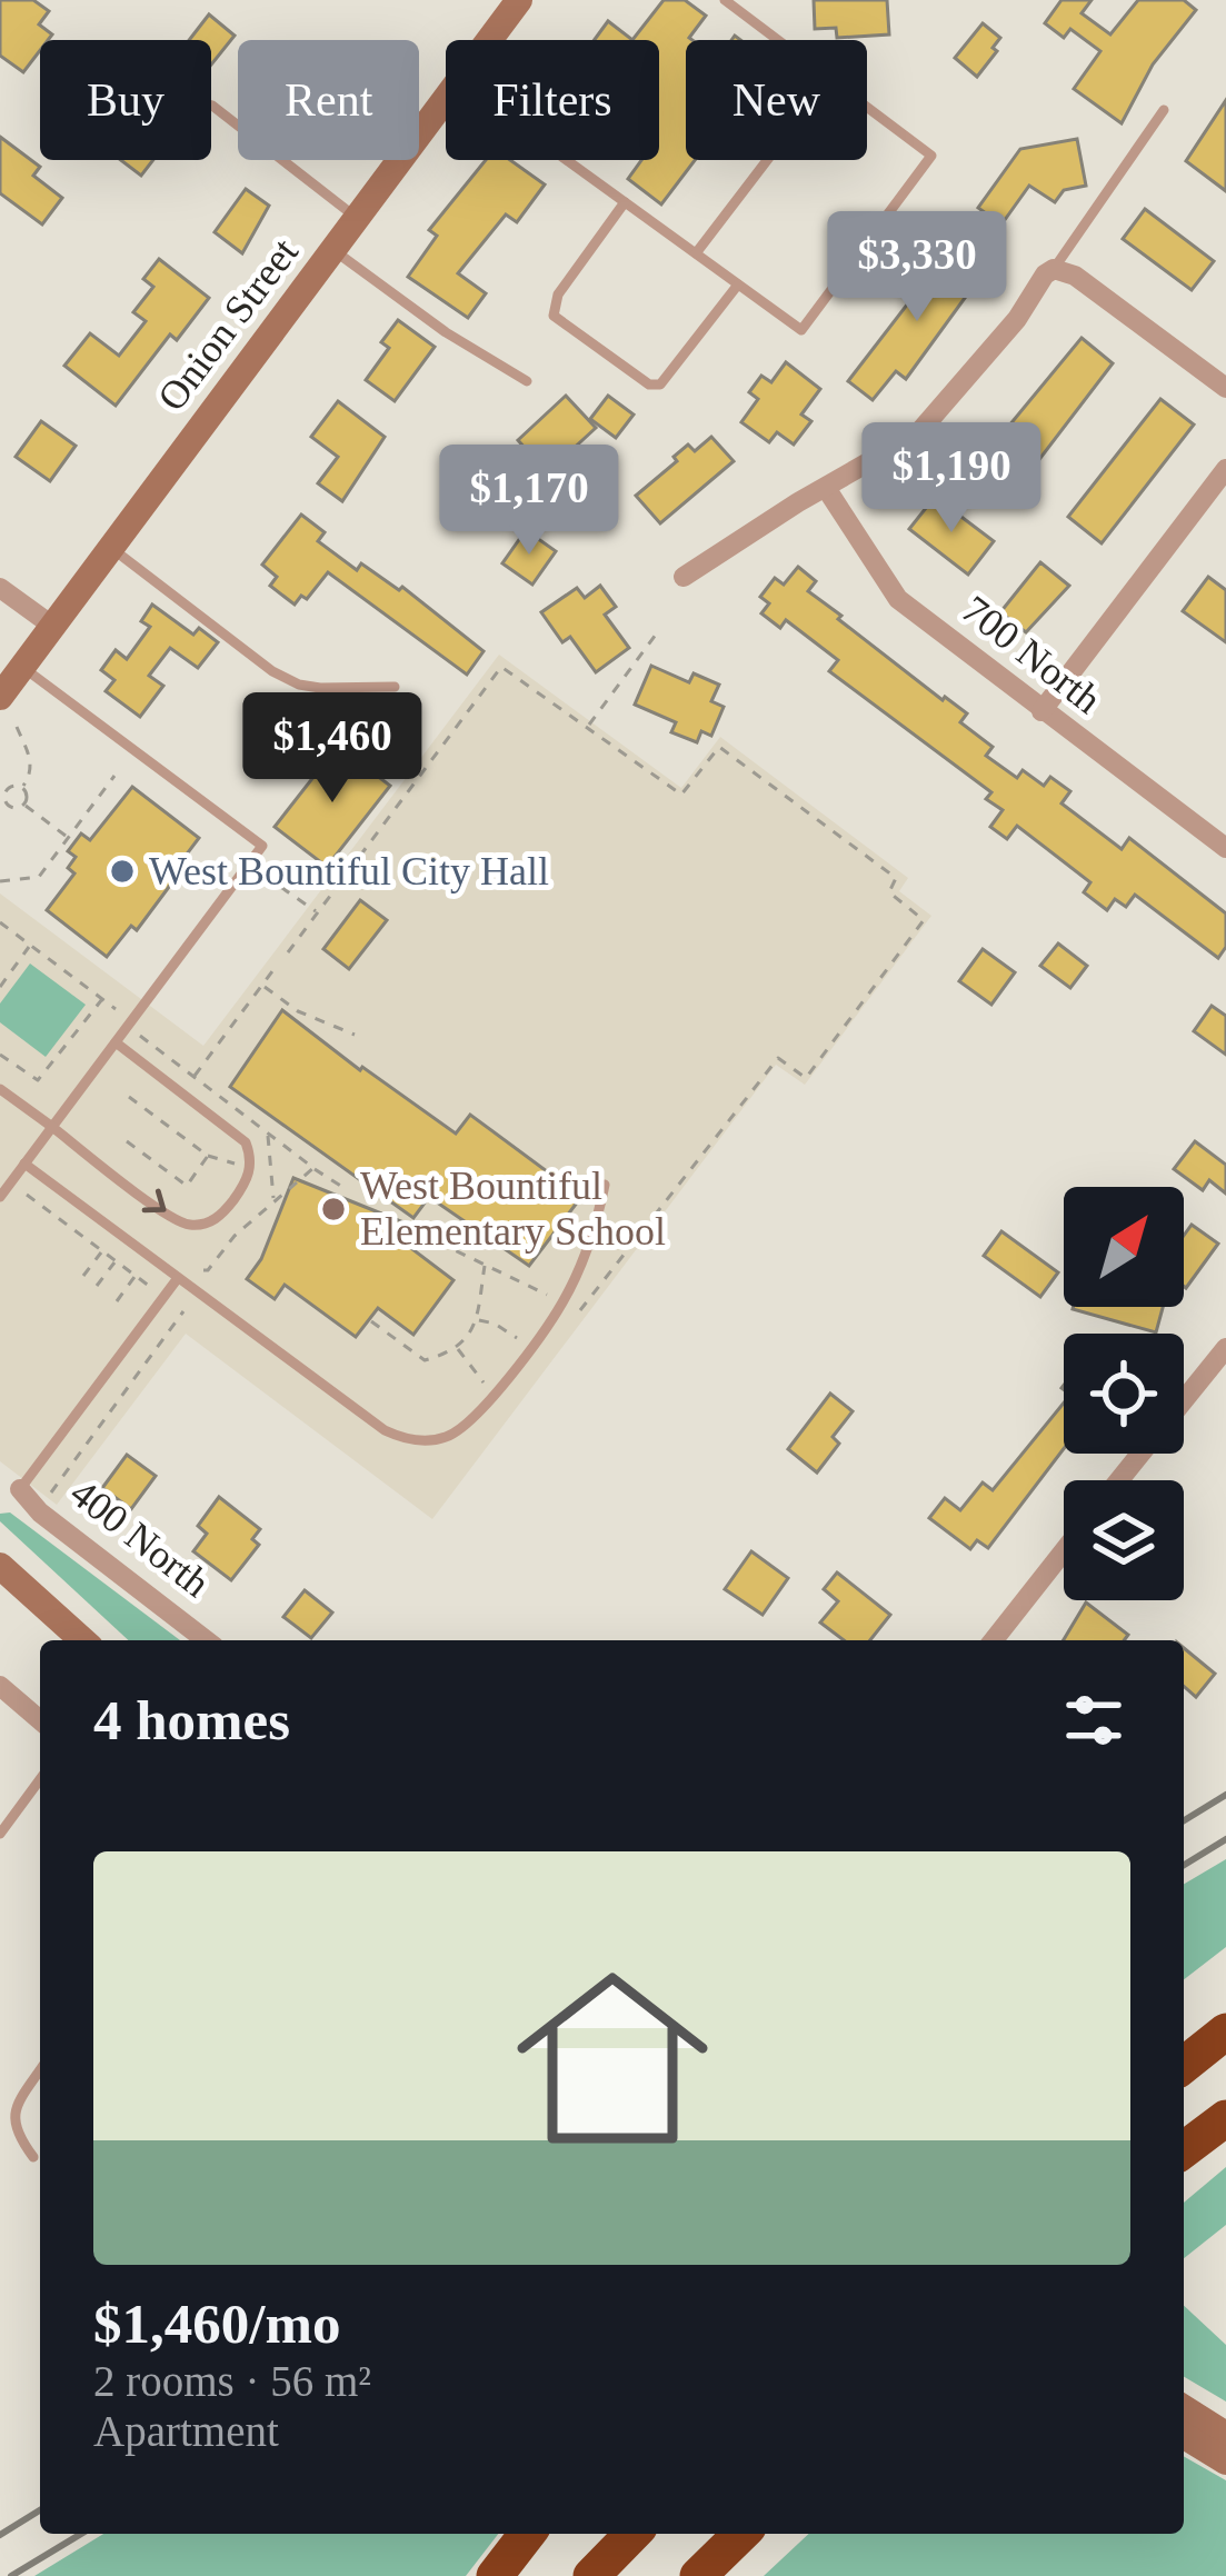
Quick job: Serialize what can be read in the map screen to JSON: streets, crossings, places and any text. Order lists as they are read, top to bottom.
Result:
{
  "streets": {
    "street": ["Onion Street", "700 North", "400 North"]
  },
  "places": ["West Bountiful City Hall", "West Bountiful Elementary School"],
  "north": "top right",
  "page": {
    "chip": [
      "Buy",
      "Rent",
      "Filters",
      "New"
    ],
    "price": [
      "$3,330",
      "$1,190",
      "$1,170",
      "$1,460"
    ],
    "heading": "4 homes",
    "list": [
      {
        "name": "$1,460/mo",
        "note": "2 rooms · 56 m² · Apartment"
      }
    ]
  }
}
